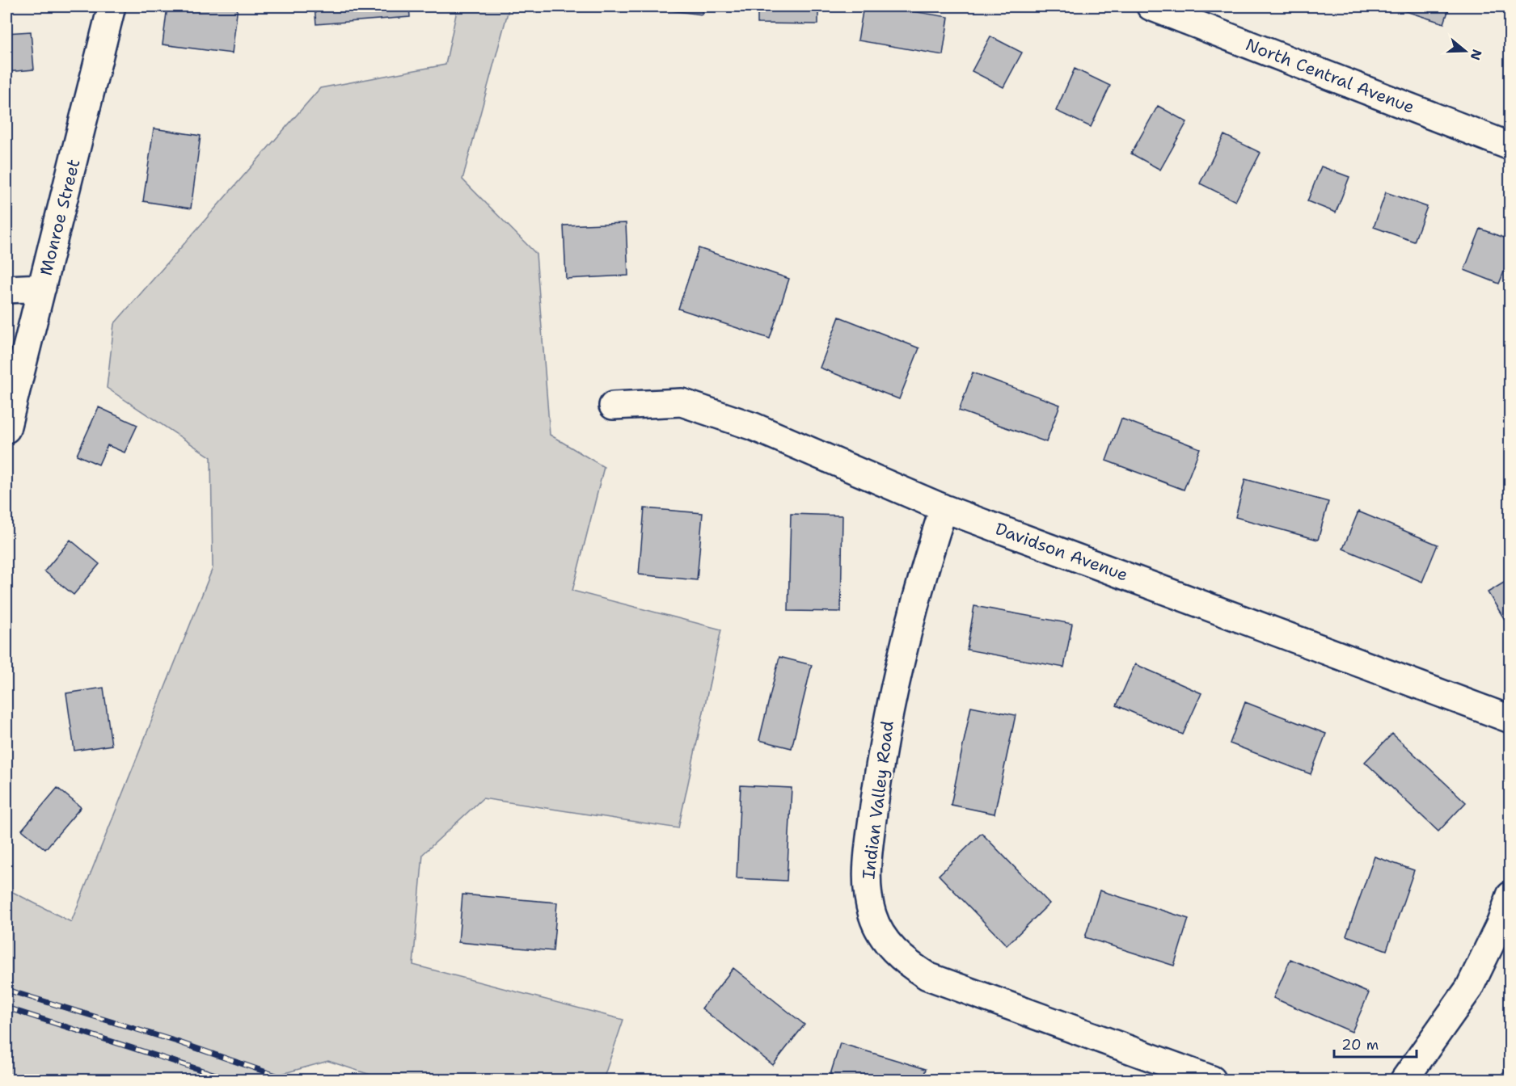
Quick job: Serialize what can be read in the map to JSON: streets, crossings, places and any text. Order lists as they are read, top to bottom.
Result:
{
  "streets": {
    "street": [
      "North Central Avenue",
      "Monroe Street",
      "Davidson Avenue",
      "Indian Valley Road"
    ]
  },
  "crossings": [
    ["Davidson Avenue", "Indian Valley Road"]
  ],
  "scale_bar": "20 m",
  "north": "right"
}
